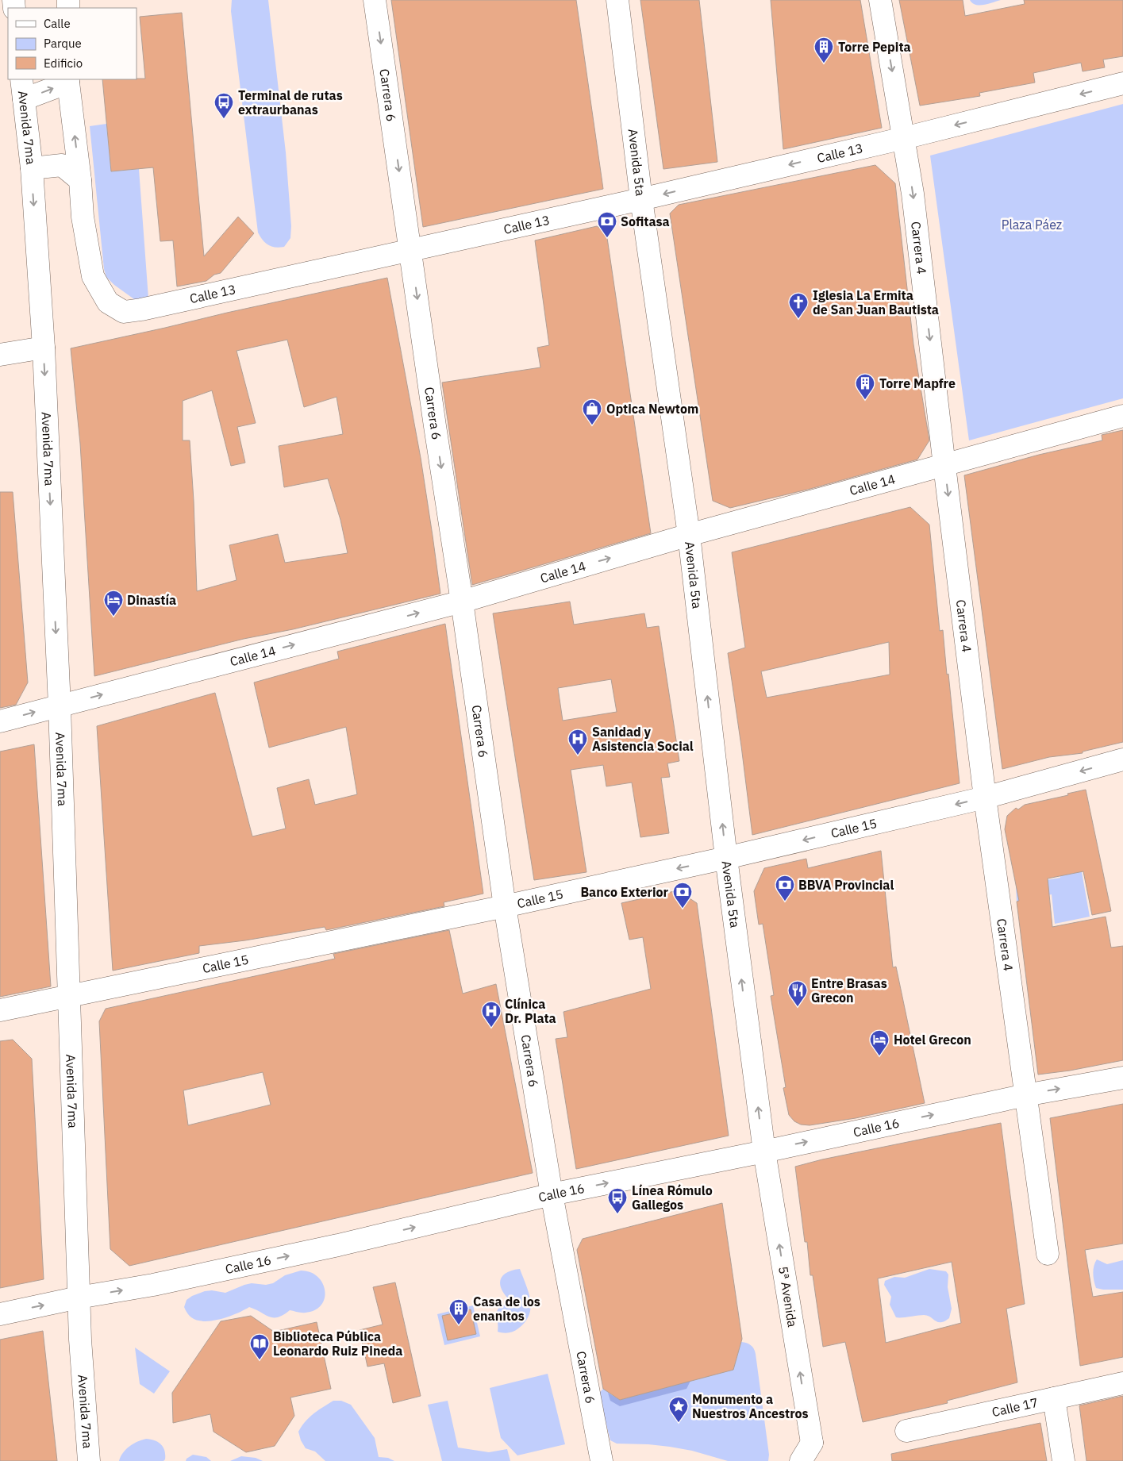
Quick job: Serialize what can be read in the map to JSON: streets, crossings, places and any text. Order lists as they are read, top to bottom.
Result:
{
  "streets": {
    "street": [
      "Carrera 6",
      "Avenida 7ma",
      "Calle 13",
      "Avenida 5ta",
      "Carrera 4",
      "Calle 14",
      "Calle 15",
      "Calle 16",
      "5ª Avenida",
      "Calle 17"
    ]
  },
  "crossings": [
    ["Carrera 6", "Calle 13"],
    ["Carrera 6", "Calle 14"],
    ["Carrera 6", "Calle 15"],
    ["Carrera 6", "Calle 16"],
    ["Avenida 7ma", "Calle 14"],
    ["Avenida 7ma", "Calle 15"],
    ["Avenida 7ma", "Calle 16"],
    ["Calle 13", "Avenida 5ta"],
    ["Calle 13", "Carrera 4"],
    ["Avenida 5ta", "Calle 14"],
    ["Avenida 5ta", "Calle 15"],
    ["Avenida 5ta", "Calle 16"],
    ["Avenida 5ta", "5ª Avenida"],
    ["Carrera 4", "Calle 14"],
    ["Carrera 4", "Calle 15"],
    ["Carrera 4", "Calle 16"],
    ["Calle 16", "5ª Avenida"]
  ],
  "one_way": [
    "Carrera 6",
    "Avenida 7ma",
    "Calle 13",
    "Avenida 5ta",
    "Carrera 4",
    "Calle 14",
    "Calle 15",
    "Calle 16",
    "5ª Avenida"
  ],
  "parks": ["Plaza Páez"],
  "places": {
    "building": ["Torre Pepita", "Torre Mapfre", "Casa de los enanitos"],
    "bus stop": ["Terminal de rutas extraurbanas", "Línea Rómulo Gallegos"],
    "bank": ["Sofitasa", "BBVA Provincial", "Banco Exterior"],
    "church": ["Iglesia La Ermita de San Juan Bautista"],
    "shop": ["Optica Newtom"],
    "hotel": ["Dinastía", "Hotel Grecon"],
    "hospital": ["Sanidad y Asistencia Social", "Clínica Dr. Plata"],
    "restaurant": ["Entre Brasas Grecon"],
    "library": ["Biblioteca Pública Leonardo Ruiz Pineda"],
    "place": ["Monumento a Nuestros Ancestros"]
  },
  "legend": ["Calle", "Parque", "Edificio"]
}
